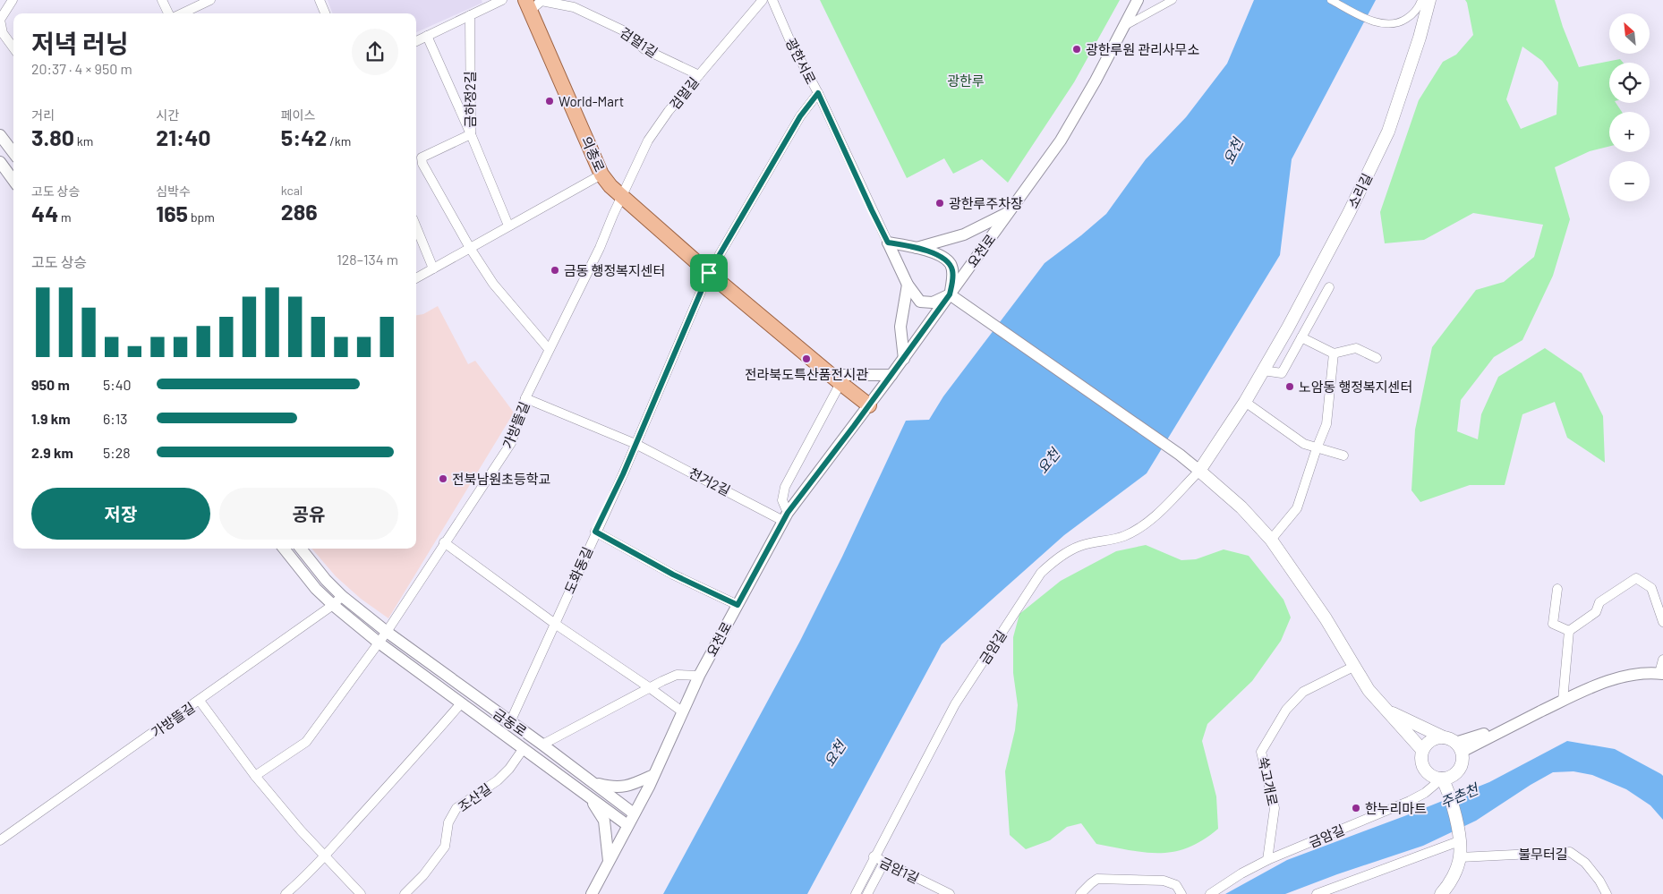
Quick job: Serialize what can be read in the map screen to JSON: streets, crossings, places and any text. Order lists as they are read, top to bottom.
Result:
{
  "streets": {
    "main road": ["의총로", "소리길"],
    "street": [
      "검멀1길",
      "광한서로",
      "검멀길",
      "금하정2길",
      "요천로",
      "가방뜰길",
      "천거2길",
      "도화동길",
      "금암길",
      "금동로",
      "쑥고개로",
      "조산길",
      "불무터길",
      "금암1길"
    ]
  },
  "crossings": [
    ["검멀1길", "검멀길"],
    ["검멀1길", "의총로"],
    ["검멀길", "의총로"],
    ["검멀길", "가방뜰길"],
    ["의총로", "요천로"],
    ["의총로", "가방뜰길"],
    ["의총로", "도화동길"],
    ["소리길", "금암길"],
    ["요천로", "천거2길"],
    ["요천로", "금동로"],
    ["가방뜰길", "금동로"],
    ["천거2길", "도화동길"],
    ["도화동길", "금동로"],
    ["금암길", "쑥고개로"],
    ["금암길", "금암1길"],
    ["금동로", "조산길"]
  ],
  "water": ["요천", "주촌천"],
  "parks": ["광한루"],
  "places": [
    "광한루원 관리사무소",
    "World-Mart",
    "광한루주차장",
    "금동 행정복지센터",
    "전라북도특산품전시관",
    "노암동 행정복지센터",
    "전북남원초등학교",
    "한누리마트"
  ],
  "north": "top left",
  "page": {
    "map_buttons": ["+", "−"],
    "heading": ["저녁 러닝", "20:37 · 4 × 950 m"],
    "stats": [
      ["거리", "3.80 km"],
      ["시간", "21:40"],
      ["페이스", "5:42 /km"],
      ["고도 상승", "44 m"],
      ["심박수", "165 bpm"],
      ["kcal", "286"]
    ],
    "chart": ["고도 상승", "128–134 m"],
    "list": [
      {
        "name": "950 m",
        "note": "5:40"
      },
      {
        "name": "1.9 km",
        "note": "6:13"
      },
      {
        "name": "2.9 km",
        "note": "5:28"
      }
    ],
    "buttons": ["저장", "공유"]
  }
}
